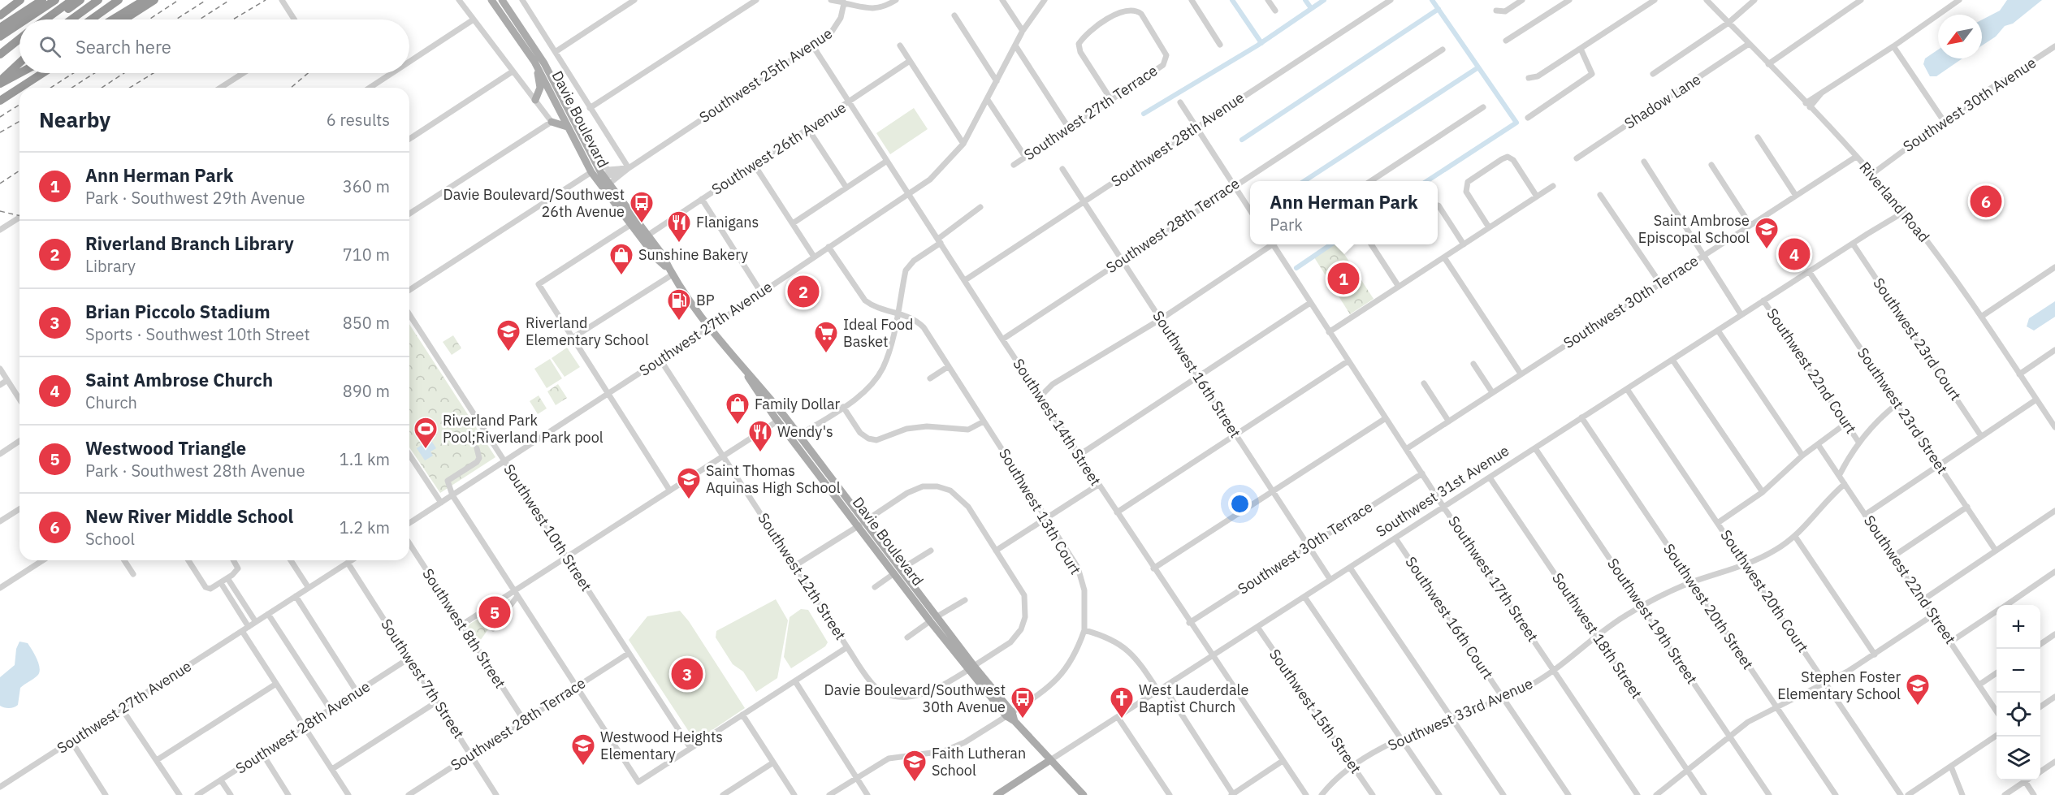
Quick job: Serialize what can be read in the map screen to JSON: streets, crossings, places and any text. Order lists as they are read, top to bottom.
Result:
{
  "streets": {
    "main road": ["Davie Boulevard", "Southwest 31st Avenue"],
    "street": [
      "Southwest 25th Avenue",
      "Shadow Lane",
      "Southwest 30th Avenue",
      "Southwest 27th Terrace",
      "Southwest 28th Avenue",
      "Southwest 26th Avenue",
      "Riverland Road",
      "Southwest 28th Terrace",
      "Southwest 30th Terrace",
      "Southwest 27th Avenue",
      "Southwest 23rd Court",
      "Southwest 22nd Court",
      "Southwest 16th Street",
      "Southwest 23rd Street",
      "Southwest 14th Street",
      "Southwest 13th Court",
      "Southwest 10th Street",
      "Southwest 12th Street",
      "Southwest 17th Street",
      "Southwest 22nd Street",
      "Southwest 20th Court",
      "Southwest 20th Street",
      "Southwest 16th Court",
      "Southwest 19th Street",
      "Southwest 8th Street",
      "Southwest 18th Street",
      "Southwest 7th Street",
      "Southwest 15th Street",
      "Southwest 33rd Avenue"
    ]
  },
  "crossings": [
    ["Southwest 25th Avenue", "Davie Boulevard"],
    ["Southwest 25th Avenue", "Southwest 14th Street"],
    ["Shadow Lane", "Riverland Road"],
    ["Southwest 30th Avenue", "Riverland Road"],
    ["Davie Boulevard", "Southwest 26th Avenue"],
    ["Davie Boulevard", "Southwest 27th Avenue"],
    ["Davie Boulevard", "Southwest 31st Avenue"],
    ["Davie Boulevard", "Southwest 12th Street"],
    ["Southwest 28th Avenue", "Southwest 16th Street"],
    ["Southwest 28th Avenue", "Southwest 14th Street"],
    ["Southwest 28th Avenue", "Southwest 7th Street"],
    ["Southwest 26th Avenue", "Southwest 14th Street"],
    ["Riverland Road", "Southwest 30th Terrace"],
    ["Riverland Road", "Southwest 31st Avenue"],
    ["Southwest 28th Terrace", "Southwest 16th Street"],
    ["Southwest 28th Terrace", "Southwest 14th Street"],
    ["Southwest 28th Terrace", "Southwest 10th Street"],
    ["Southwest 28th Terrace", "Southwest 8th Street"],
    ["Southwest 28th Terrace", "Southwest 7th Street"],
    ["Southwest 30th Terrace", "Southwest 16th Street"],
    ["Southwest 30th Terrace", "Southwest 14th Street"],
    ["Southwest 30th Terrace", "Southwest 17th Street"],
    ["Southwest 27th Avenue", "Southwest 14th Street"],
    ["Southwest 27th Avenue", "Southwest 13th Court"],
    ["Southwest 27th Avenue", "Southwest 10th Street"],
    ["Southwest 27th Avenue", "Southwest 12th Street"],
    ["Southwest 23rd Court", "Southwest 31st Avenue"],
    ["Southwest 22nd Court", "Southwest 31st Avenue"],
    ["Southwest 16th Street", "Southwest 31st Avenue"],
    ["Southwest 23rd Street", "Southwest 31st Avenue"],
    ["Southwest 14th Street", "Southwest 31st Avenue"],
    ["Southwest 31st Avenue", "Southwest 17th Street"],
    ["Southwest 31st Avenue", "Southwest 20th Court"],
    ["Southwest 31st Avenue", "Southwest 20th Street"],
    ["Southwest 31st Avenue", "Southwest 16th Court"],
    ["Southwest 31st Avenue", "Southwest 19th Street"],
    ["Southwest 31st Avenue", "Southwest 18th Street"],
    ["Southwest 31st Avenue", "Southwest 15th Street"],
    ["Southwest 17th Street", "Southwest 33rd Avenue"],
    ["Southwest 22nd Street", "Southwest 33rd Avenue"],
    ["Southwest 20th Court", "Southwest 33rd Avenue"],
    ["Southwest 20th Street", "Southwest 33rd Avenue"],
    ["Southwest 16th Court", "Southwest 33rd Avenue"],
    ["Southwest 19th Street", "Southwest 33rd Avenue"],
    ["Southwest 18th Street", "Southwest 33rd Avenue"],
    ["Southwest 15th Street", "Southwest 33rd Avenue"]
  ],
  "places": {
    "bus stop": ["Davie Boulevard/Southwest 26th Avenue", "Davie Boulevard/Southwest 30th Avenue"],
    "restaurant": ["Flanigans", "Wendy's"],
    "school or university": [
      "Saint Ambrose Episcopal School",
      "Riverland Elementary School",
      "Saint Thomas Aquinas High School",
      "Stephen Foster Elementary School",
      "Westwood Heights Elementary",
      "Faith Lutheran School"
    ],
    "shop": ["Sunshine Bakery", "Family Dollar"],
    "fuel station": ["BP"],
    "supermarket": ["Ideal Food Basket"],
    "sports": ["Riverland Park Pool;Riverland Park pool"],
    "church": ["West Lauderdale Baptist Church"]
  },
  "north": "bottom left",
  "page": {
    "search": "Search here",
    "heading": ["Nearby", "6 results"],
    "list": [
      {
        "mark": "1",
        "name": "Ann Herman Park",
        "note": "Park · Southwest 29th Avenue",
        "value": "360 m"
      },
      {
        "mark": "2",
        "name": "Riverland Branch Library",
        "note": "Library",
        "value": "710 m"
      },
      {
        "mark": "3",
        "name": "Brian Piccolo Stadium",
        "note": "Sports · Southwest 10th Street",
        "value": "850 m"
      },
      {
        "mark": "4",
        "name": "Saint Ambrose Church",
        "note": "Church",
        "value": "890 m"
      },
      {
        "mark": "5",
        "name": "Westwood Triangle",
        "note": "Park · Southwest 28th Avenue",
        "value": "1.1 km"
      },
      {
        "mark": "6",
        "name": "New River Middle School",
        "note": "School",
        "value": "1.2 km"
      }
    ],
    "popup": ["Ann Herman Park", "Park"],
    "pins": [
      "6",
      "4",
      "1",
      "2",
      "5",
      "3"
    ],
    "map_buttons": ["+", "−"]
  }
}
